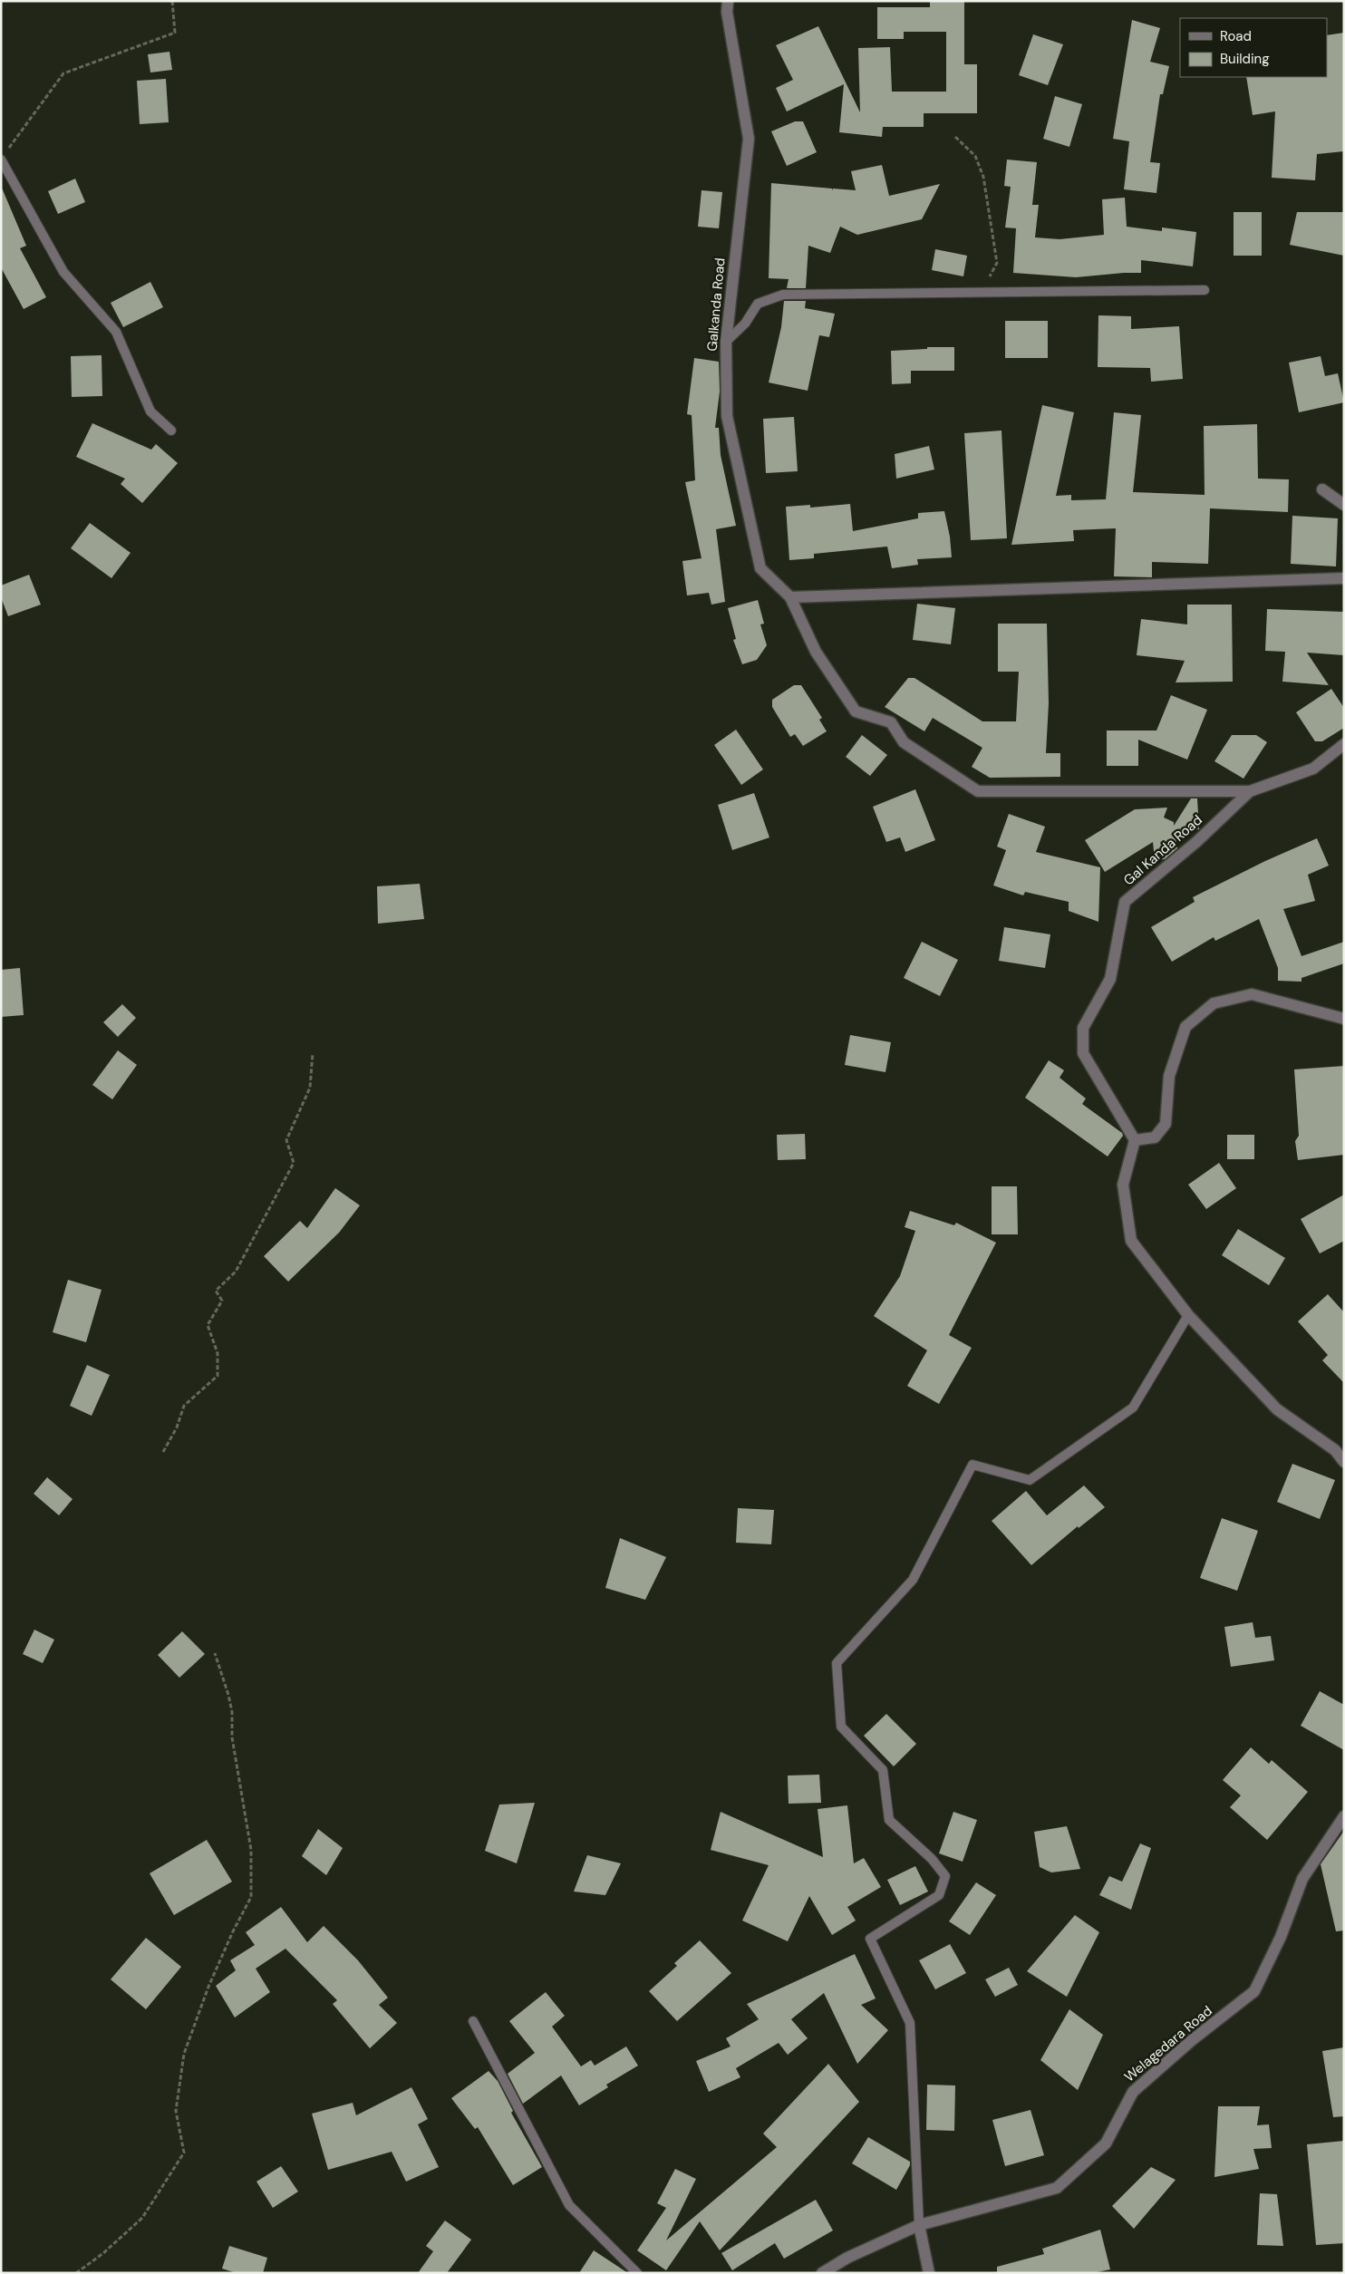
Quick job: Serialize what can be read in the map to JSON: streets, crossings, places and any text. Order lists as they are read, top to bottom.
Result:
{
  "streets": {
    "street": ["Galkanda Road", "Gal Kanda Road", "Welagedara Road"]
  },
  "legend": ["Road", "Building"]
}
